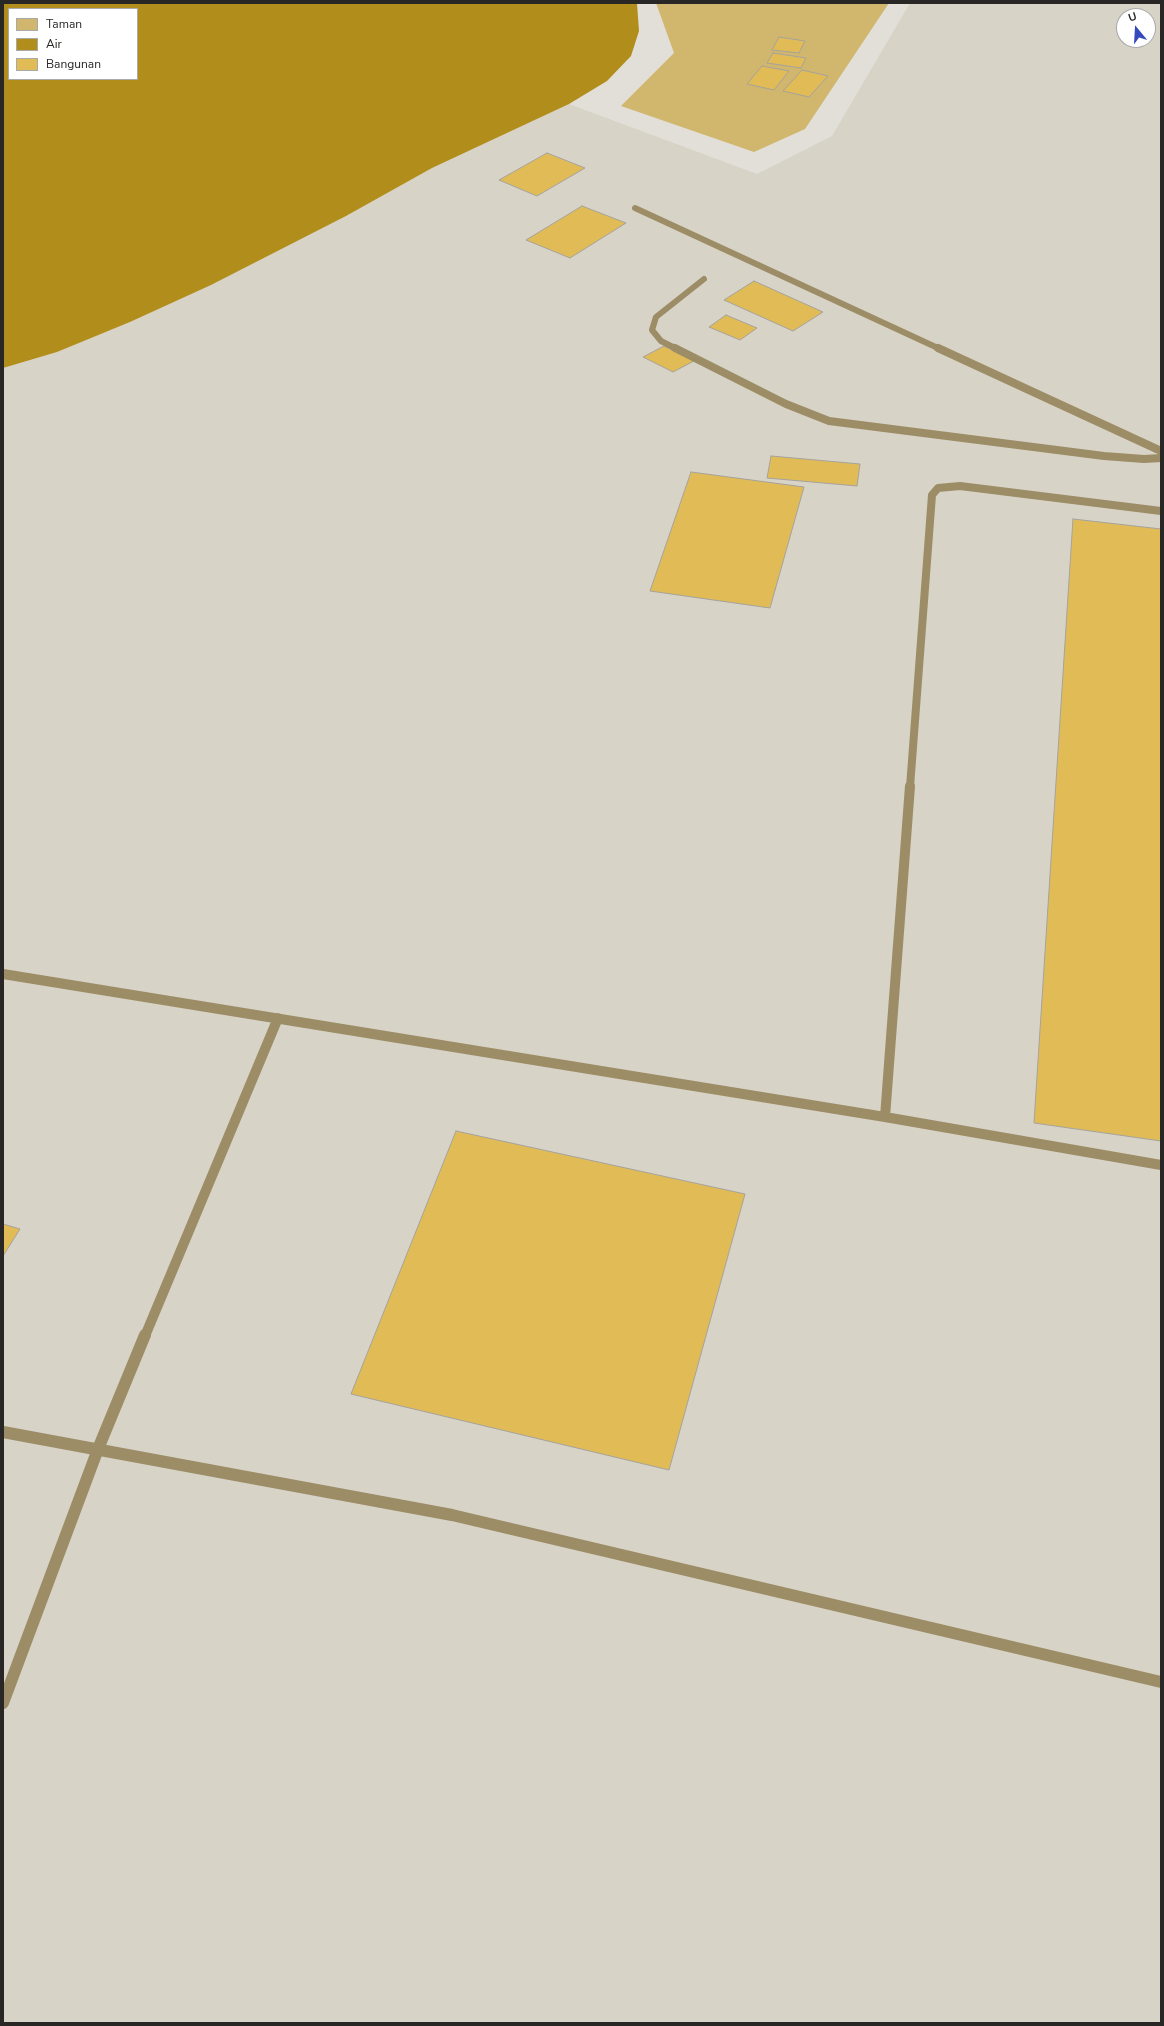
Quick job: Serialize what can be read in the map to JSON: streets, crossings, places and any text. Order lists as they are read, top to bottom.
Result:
{
  "legend": ["Taman", "Air", "Bangunan"],
  "north": "top"
}
